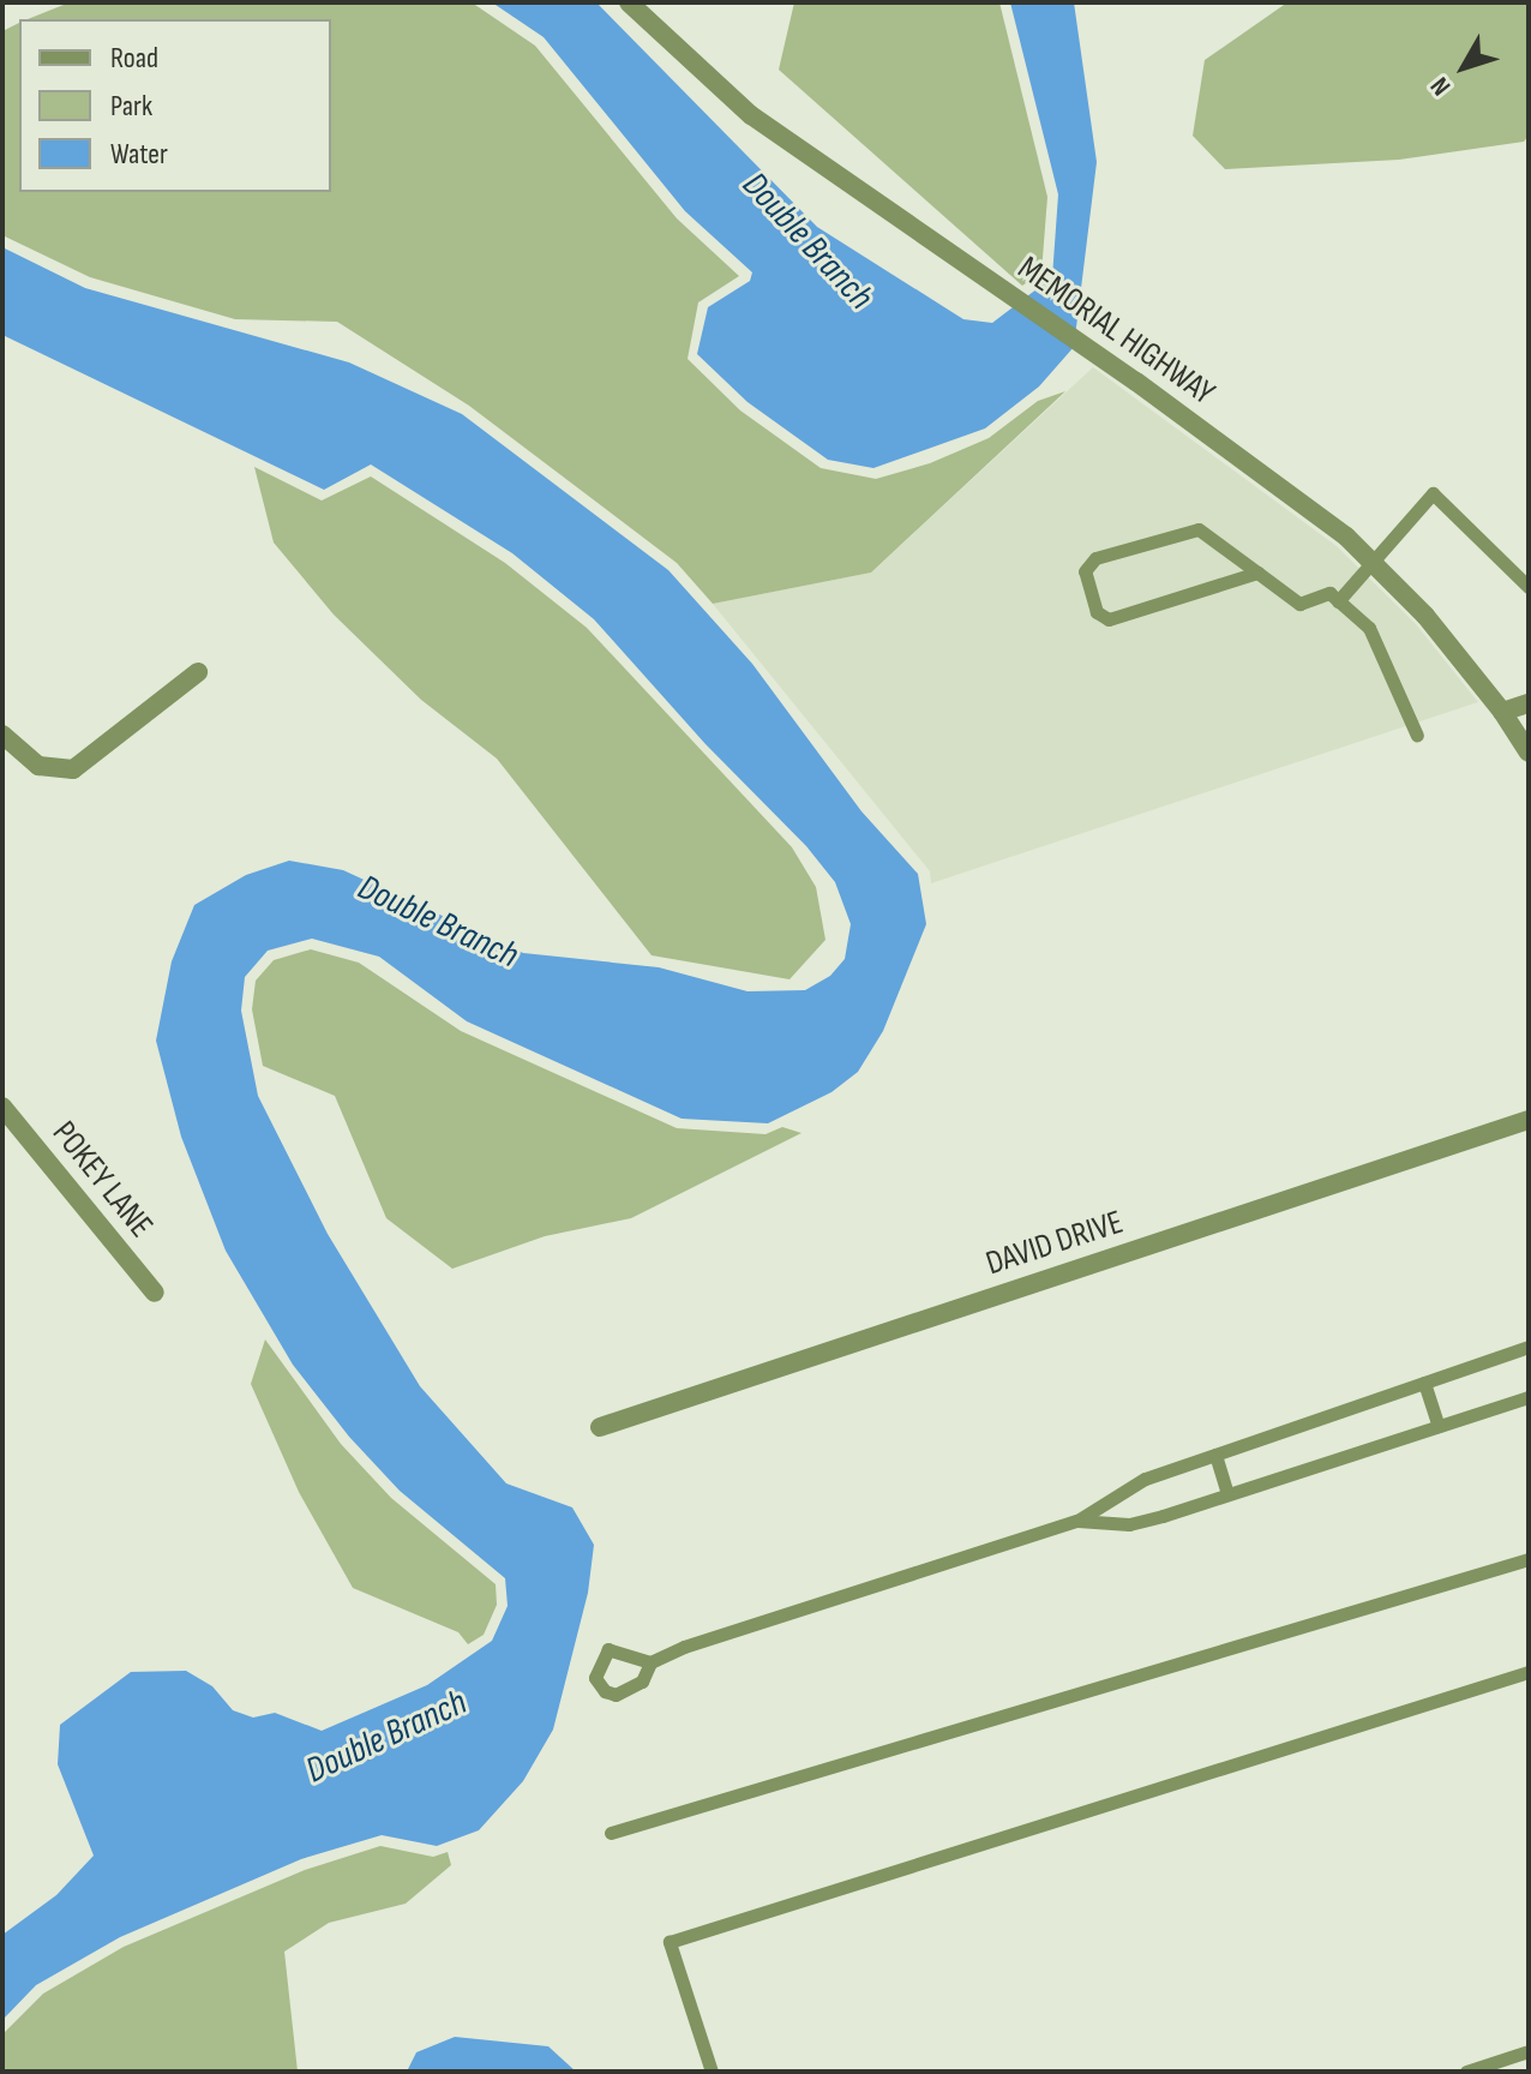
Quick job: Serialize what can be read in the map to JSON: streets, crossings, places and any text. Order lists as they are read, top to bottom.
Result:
{
  "streets": {
    "street": ["MEMORIAL HIGHWAY", "POKEY LANE", "DAVID DRIVE"]
  },
  "water": ["Double Branch"],
  "legend": ["Road", "Park", "Water"],
  "north": "bottom left"
}
